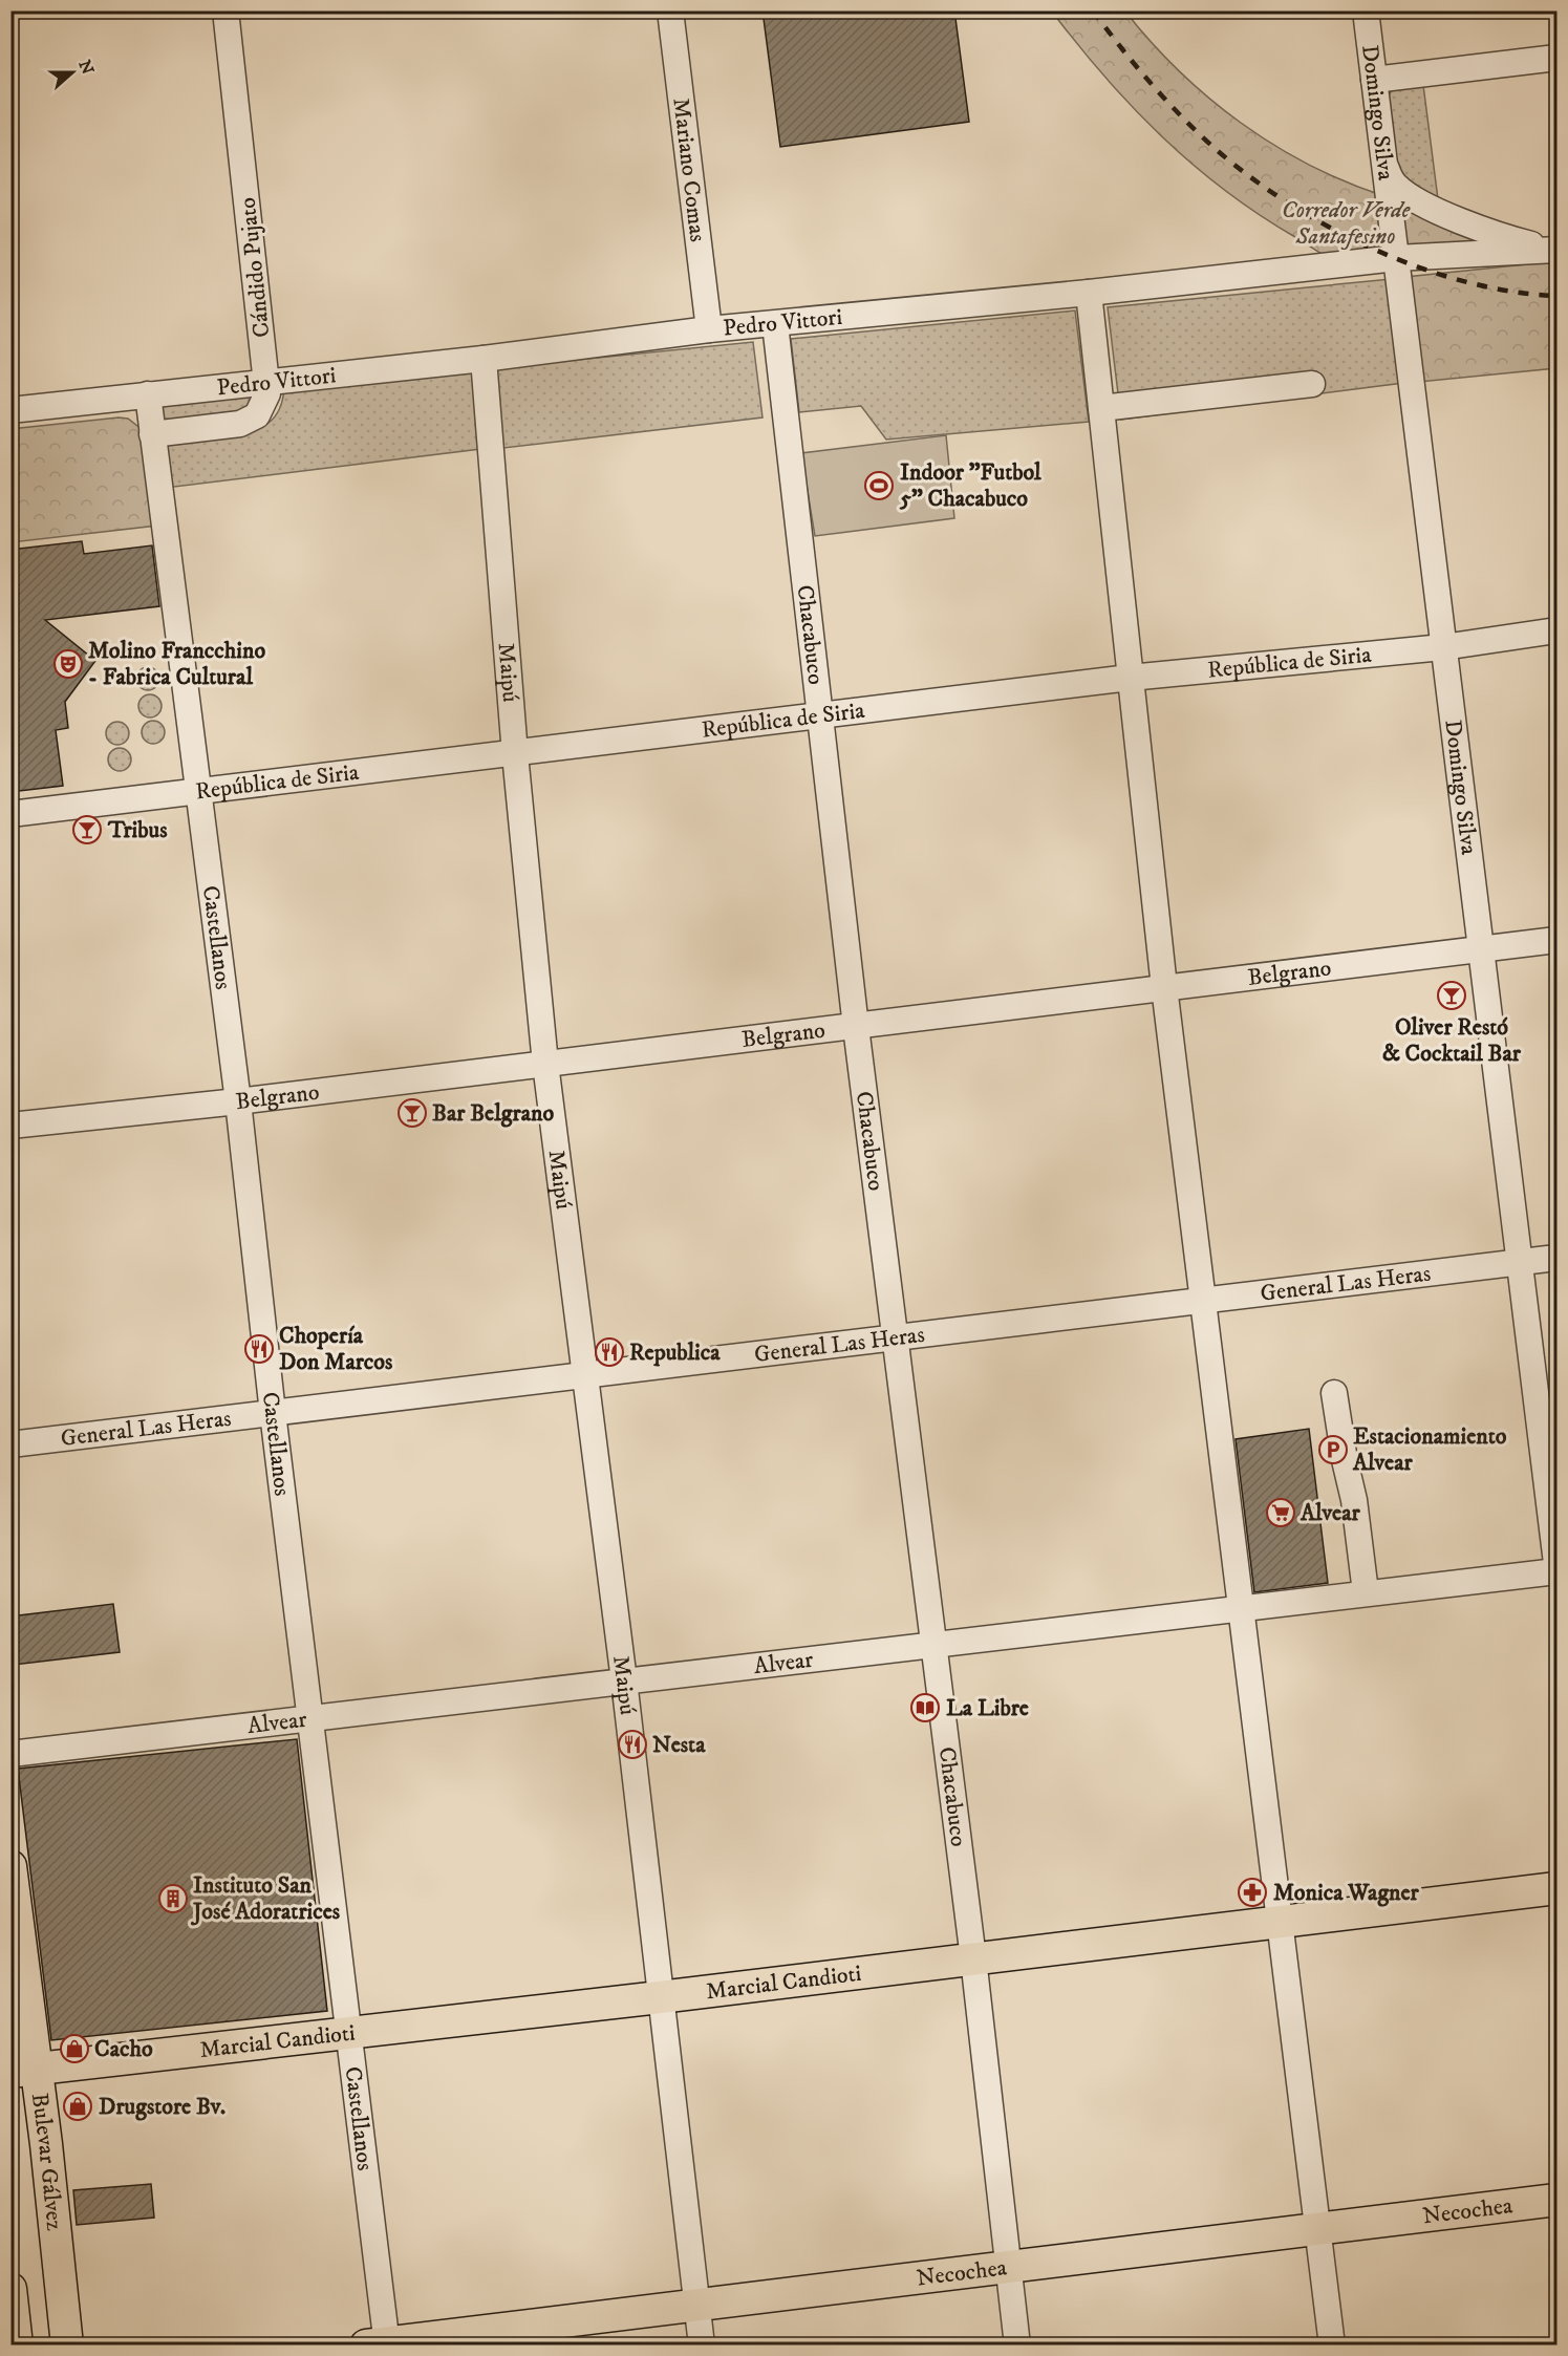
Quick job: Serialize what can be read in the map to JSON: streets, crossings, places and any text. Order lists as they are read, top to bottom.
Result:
{
  "streets": {
    "main road": ["Marcial Candioti", "Bulevar Gálvez", "Necochea"],
    "street": [
      "Domingo Silva",
      "Mariano Comas",
      "Cándido Pujato",
      "Pedro Vittori",
      "Chacabuco",
      "República de Siria",
      "Maipú",
      "Castellanos",
      "Belgrano",
      "General Las Heras",
      "Alvear"
    ]
  },
  "crossings": [
    ["Domingo Silva", "Pedro Vittori"],
    ["Domingo Silva", "República de Siria"],
    ["Domingo Silva", "Belgrano"],
    ["Domingo Silva", "General Las Heras"],
    ["Mariano Comas", "Pedro Vittori"],
    ["Cándido Pujato", "Pedro Vittori"],
    ["Cándido Pujato", "Castellanos"],
    ["Pedro Vittori", "Chacabuco"],
    ["Pedro Vittori", "Maipú"],
    ["Pedro Vittori", "Castellanos"],
    ["Chacabuco", "República de Siria"],
    ["Chacabuco", "Belgrano"],
    ["Chacabuco", "General Las Heras"],
    ["Chacabuco", "Alvear"],
    ["Chacabuco", "Marcial Candioti"],
    ["Chacabuco", "Necochea"],
    ["República de Siria", "Maipú"],
    ["República de Siria", "Castellanos"],
    ["Maipú", "Belgrano"],
    ["Maipú", "General Las Heras"],
    ["Maipú", "Alvear"],
    ["Maipú", "Marcial Candioti"],
    ["Maipú", "Necochea"],
    ["Castellanos", "Belgrano"],
    ["Castellanos", "General Las Heras"],
    ["Castellanos", "Alvear"],
    ["Castellanos", "Marcial Candioti"],
    ["Castellanos", "Necochea"],
    ["Marcial Candioti", "Bulevar Gálvez"]
  ],
  "parks": ["Corredor Verde Santafesino"],
  "places": {
    "sports": ["Indoor \"Futbol 5\" Chacabuco"],
    "theatre": ["Molino Francchino - Fabrica Cultural"],
    "bar": ["Tribus", "Oliver Restó & Cocktail Bar", "Bar Belgrano"],
    "restaurant": ["Chopería Don Marcos", "Republica", "Nesta"],
    "parking": ["Estacionamiento Alvear"],
    "supermarket": ["Alvear"],
    "library": ["La Libre"],
    "pharmacy": ["Monica Wagner"],
    "building": ["Instituto San José Adoratrices"],
    "shop": ["Cacho", "Drugstore Bv."]
  },
  "north": "right"
}
